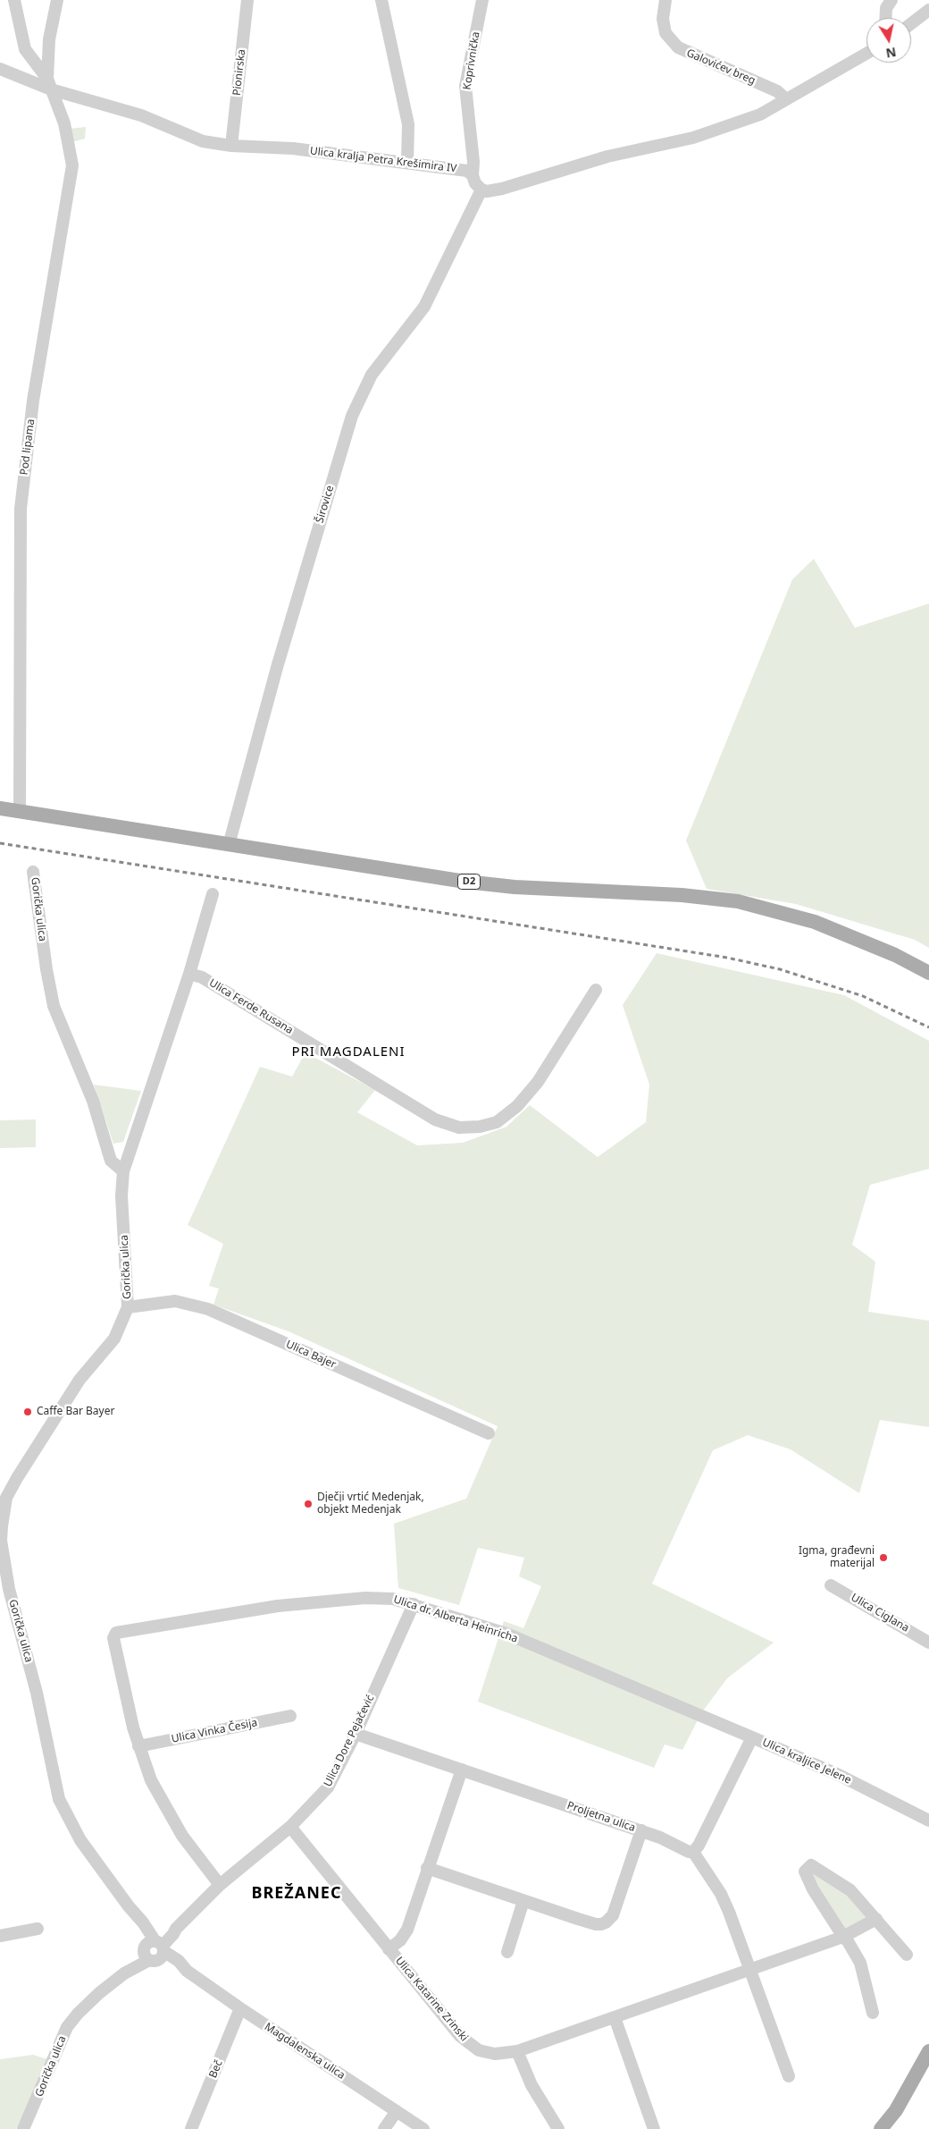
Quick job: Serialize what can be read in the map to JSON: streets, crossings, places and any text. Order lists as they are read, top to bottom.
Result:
{
  "streets": {
    "main road": ["D2"],
    "street": [
      "Koprivnička",
      "Galovićev breg",
      "Pionirska",
      "Ulica kralja Petra Krešimira IV",
      "Pod lipama",
      "Širovice",
      "Gorička ulica",
      "Ulica Ferde Rusana",
      "Ulica Bajer",
      "Ulica Ciglana",
      "Ulica dr. Alberta Heinricha",
      "Ulica Vinka Česija",
      "Ulica Dore Pejačević",
      "Ulica kraljice Jelene",
      "Proljetna ulica",
      "Ulica Katarine Zrinski",
      "Magdalenska ulica",
      "Beč"
    ]
  },
  "crossings": [
    ["Koprivnička", "Ulica kralja Petra Krešimira IV"],
    ["Pionirska", "Ulica kralja Petra Krešimira IV"],
    ["Ulica kralja Petra Krešimira IV", "Pod lipama"],
    ["Pod lipama", "D2"],
    ["Širovice", "D2"],
    ["Gorička ulica", "Ulica Ferde Rusana"],
    ["Gorička ulica", "Ulica Bajer"],
    ["Gorička ulica", "Ulica Dore Pejačević"],
    ["Gorička ulica", "Magdalenska ulica"],
    ["Ulica dr. Alberta Heinricha", "Ulica Vinka Česija"],
    ["Ulica dr. Alberta Heinricha", "Ulica Dore Pejačević"],
    ["Ulica dr. Alberta Heinricha", "Ulica kraljice Jelene"],
    ["Ulica Dore Pejačević", "Proljetna ulica"],
    ["Ulica Dore Pejačević", "Ulica Katarine Zrinski"],
    ["Ulica Dore Pejačević", "Magdalenska ulica"],
    ["Magdalenska ulica", "Beč"]
  ],
  "districts": ["PRI MAGDALENI", "BREŽANEC"],
  "places": ["Caffe Bar Bayer", "Dječji vrtić Medenjak, objekt Medenjak", "Igma, građevni materijal"],
  "north": "bottom"
}
